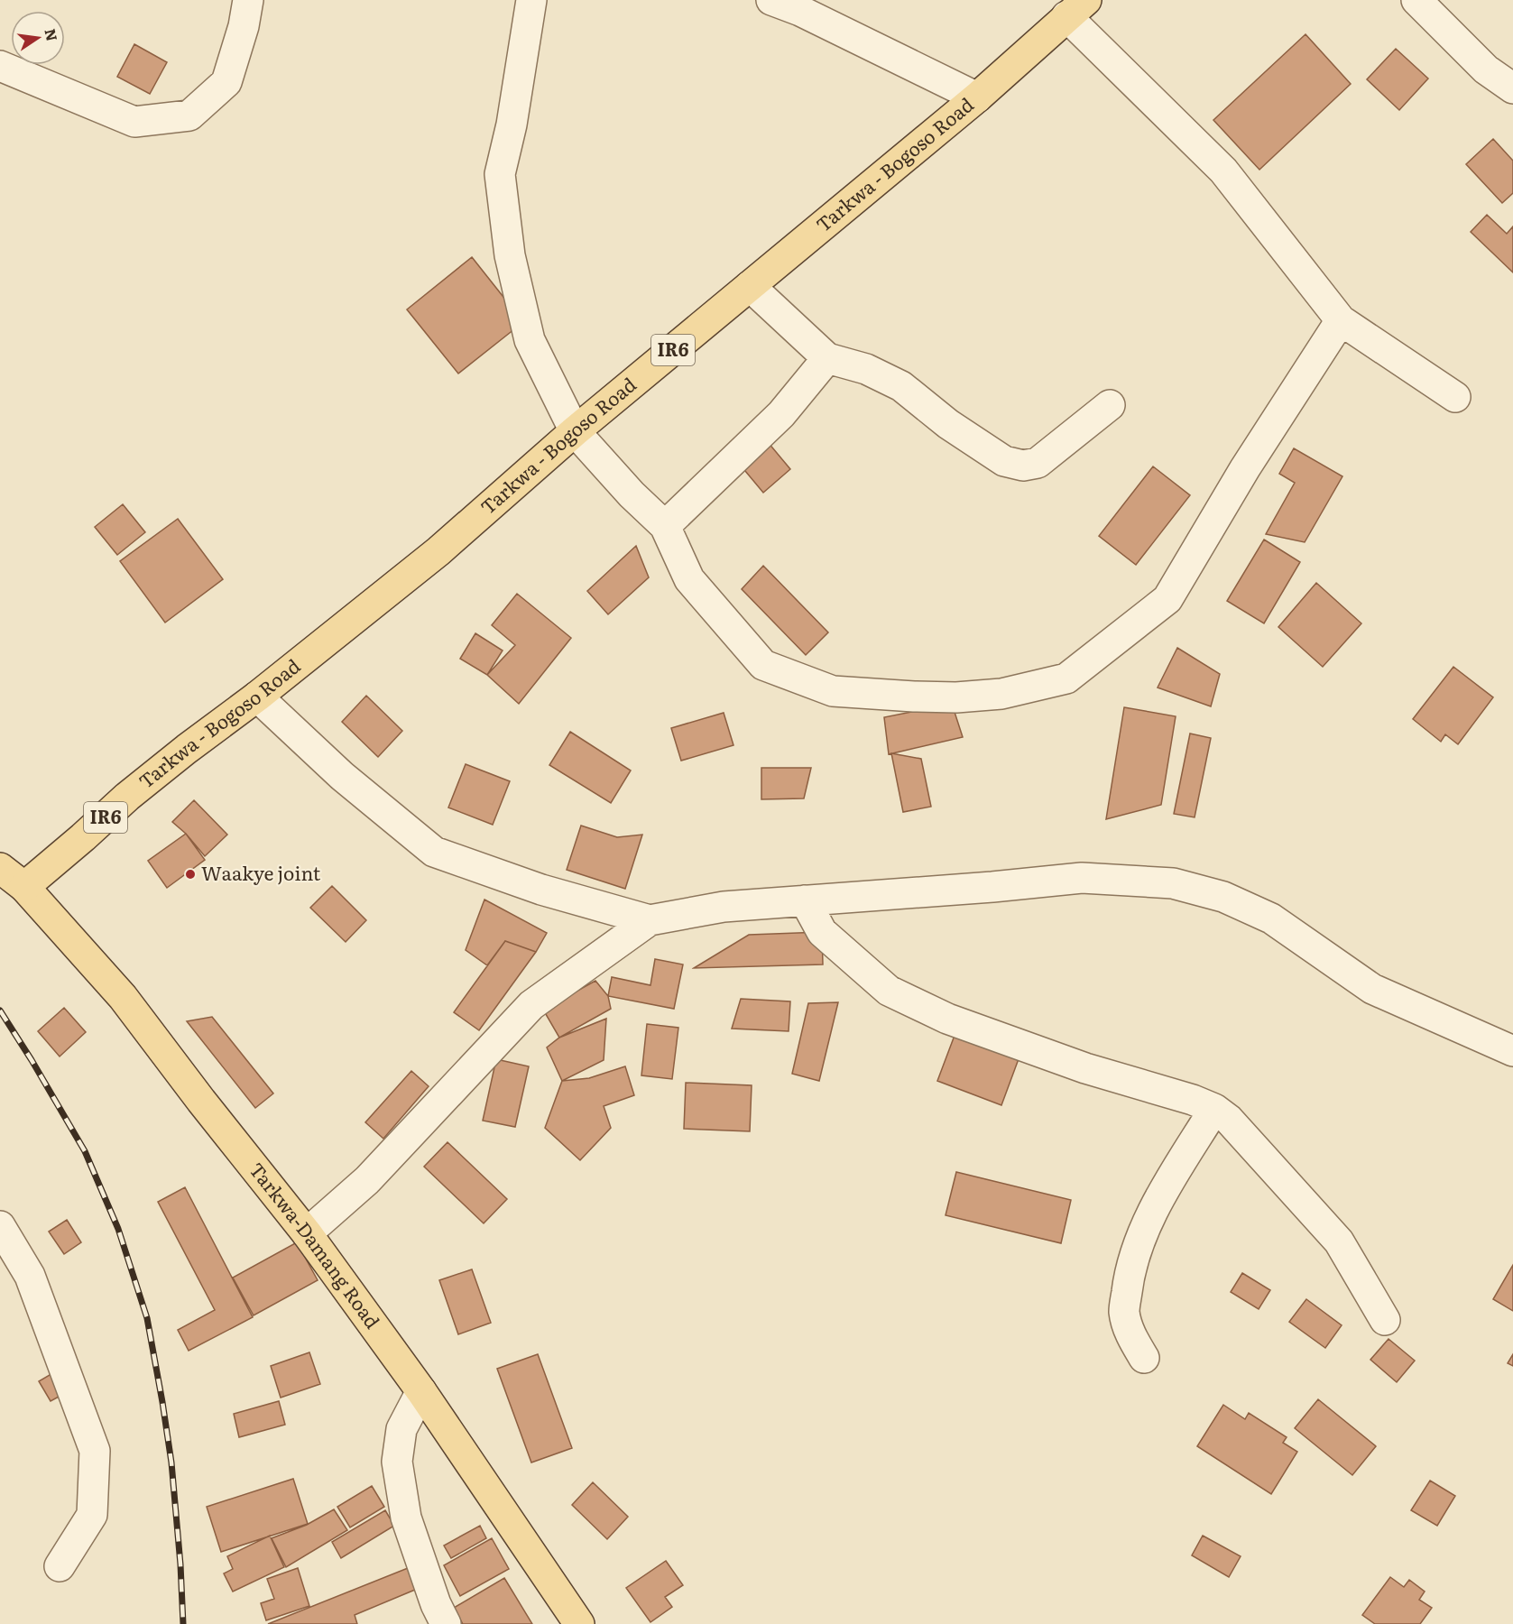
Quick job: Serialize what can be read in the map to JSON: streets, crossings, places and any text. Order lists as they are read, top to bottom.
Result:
{
  "streets": {
    "main road": ["Tarkwa - Bogoso Road", "IR6", "Tarkwa-Damang Road"]
  },
  "crossings": [
    ["Tarkwa - Bogoso Road", "Tarkwa-Damang Road"]
  ],
  "places": ["Waakye joint"],
  "north": "right"
}
